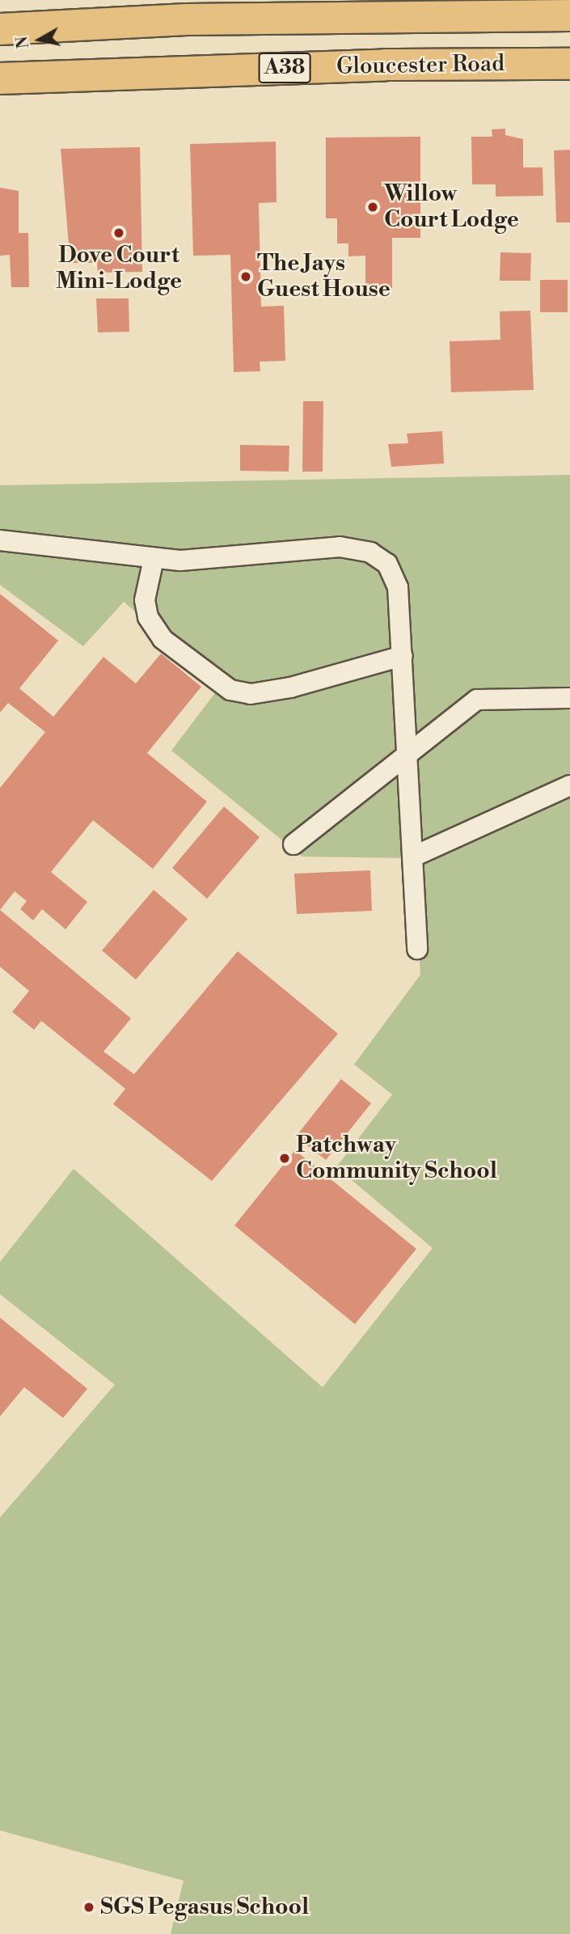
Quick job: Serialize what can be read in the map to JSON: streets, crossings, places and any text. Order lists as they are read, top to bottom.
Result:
{
  "streets": {
    "main road": ["Gloucester Road", "A38"]
  },
  "places": [
    "Willow Court Lodge",
    "Dove Court Mini-Lodge",
    "The Jays Guest House",
    "Patchway Community School",
    "SGS Pegasus School"
  ],
  "north": "left"
}
